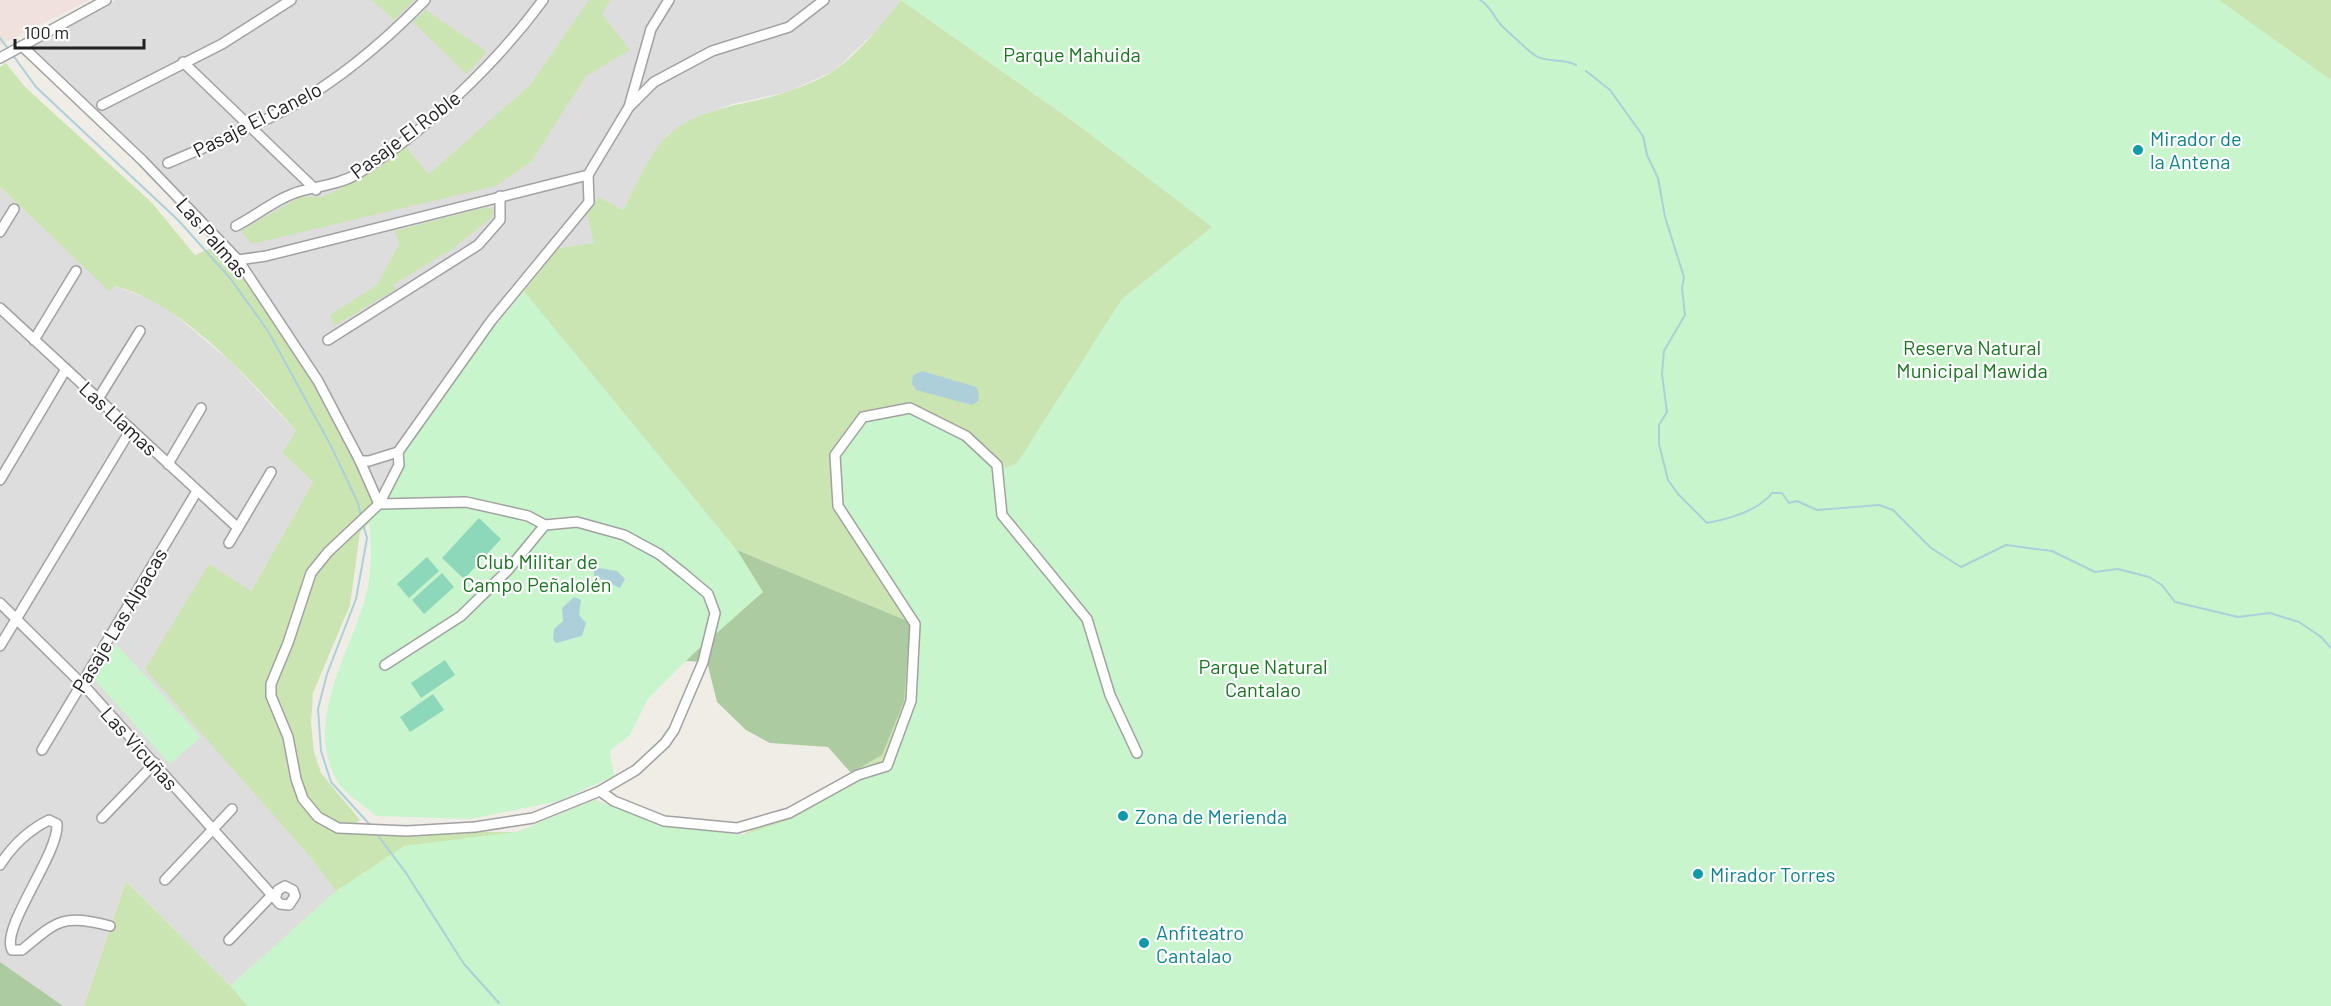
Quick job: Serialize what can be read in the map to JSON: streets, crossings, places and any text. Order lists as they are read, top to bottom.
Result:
{
  "streets": {
    "street": [
      "Pasaje El Canelo",
      "Pasaje El Roble",
      "Las Palmas",
      "Las Llamas",
      "Pasaje Las Alpacas",
      "Las Vicuñas"
    ]
  },
  "crossings": [
    ["Las Llamas", "Pasaje Las Alpacas"],
    ["Pasaje Las Alpacas", "Las Vicuñas"]
  ],
  "parks": [
    "Parque Mahuida",
    "Reserva Natural Municipal Mawida",
    "Club Militar de Campo Peñalolén",
    "Parque Natural Cantalao"
  ],
  "places": [
    "Mirador de la Antena",
    "Zona de Merienda",
    "Mirador Torres",
    "Anfiteatro Cantalao"
  ],
  "scale_bar": "100 m"
}
